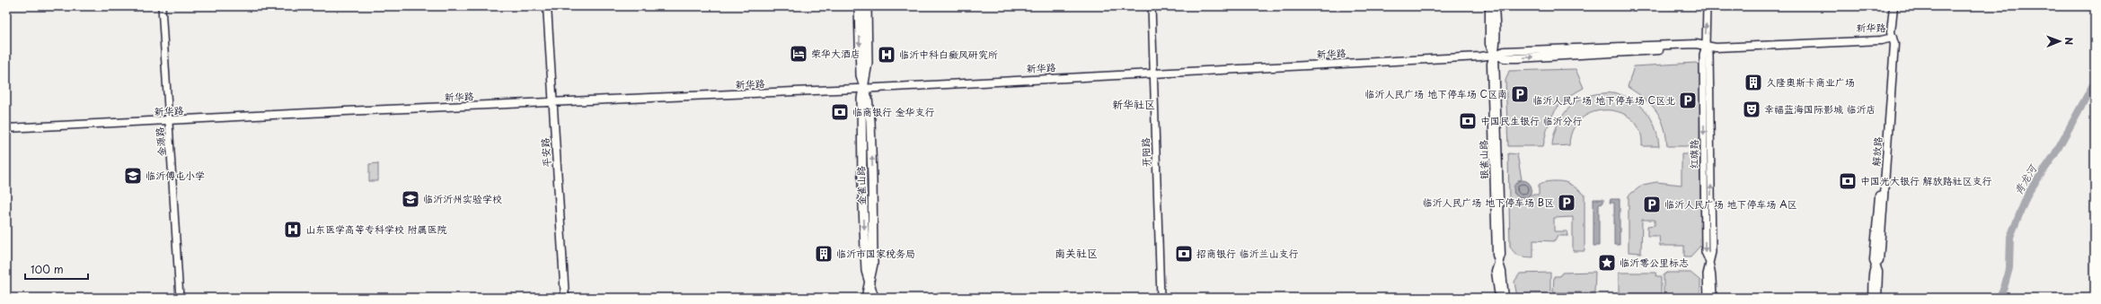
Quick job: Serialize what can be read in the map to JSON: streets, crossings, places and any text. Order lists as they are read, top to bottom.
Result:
{
  "streets": {
    "main road": [
      "新华路",
      "解放路",
      "平安路",
      "银雀山路",
      "金雀山路"
    ],
    "street": ["金源路", "开阳路", "红旗路"]
  },
  "crossings": [
    ["新华路", "金源路"],
    ["新华路", "解放路"],
    ["新华路", "平安路"],
    ["新华路", "开阳路"],
    ["新华路", "红旗路"],
    ["新华路", "银雀山路"],
    ["新华路", "金雀山路"]
  ],
  "districts": ["新华社区", "南关社区"],
  "water": ["青龙河"],
  "places": {
    "hotel": ["荣华大酒店"],
    "hospital": ["临沂中科白癜风研究所", "山东医学高等专科学校 附属医院"],
    "building": ["久隆奥斯卡商业广场", "临沂市国家税务局"],
    "parking": [
      "临沂人民广场 地下停车场 C区南",
      "临沂人民广场 地下停车场 C区北",
      "临沂人民广场 地下停车场 B区",
      "临沂人民广场 地下停车场 A区"
    ],
    "theatre": ["幸福蓝海国际影城 临沂店"],
    "bank": [
      "临商银行 金华支行",
      "中国民生银行 临沂分行",
      "中国光大银行 解放路社区支行",
      "招商银行 临沂兰山支行"
    ],
    "school or university": ["临沂傅屯小学", "临沂沂州实验学校"],
    "place": ["临沂零公里标志"]
  },
  "scale_bar": "100 m",
  "north": "right"
}
